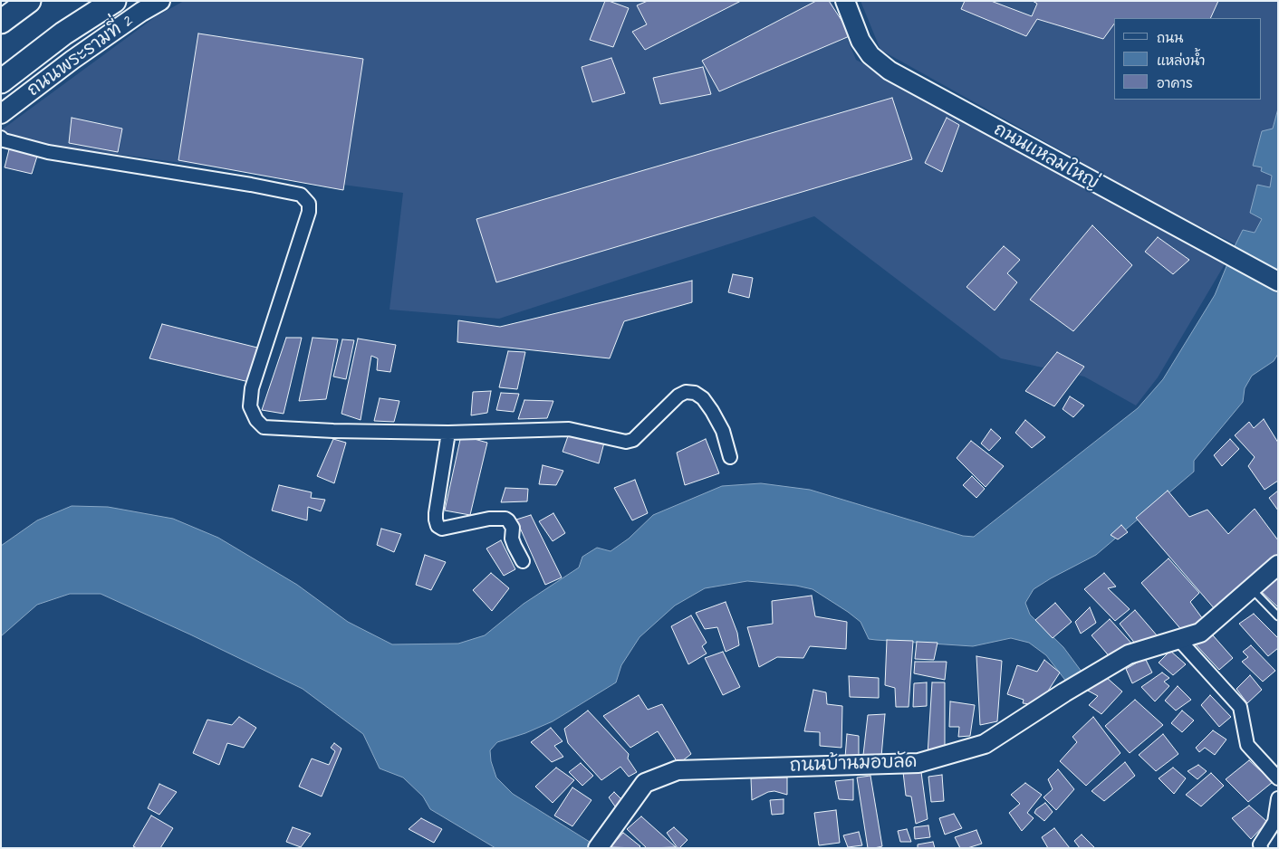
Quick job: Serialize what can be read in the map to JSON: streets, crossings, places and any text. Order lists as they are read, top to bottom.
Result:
{
  "streets": {
    "highway": ["ถนนพระรามที่ 2"],
    "street": ["ถนนแหลมใหญ่", "ถนนบ้านมอบลัด"]
  },
  "legend": ["ถนน", "แหล่งน้ำ", "อาคาร"]
}
